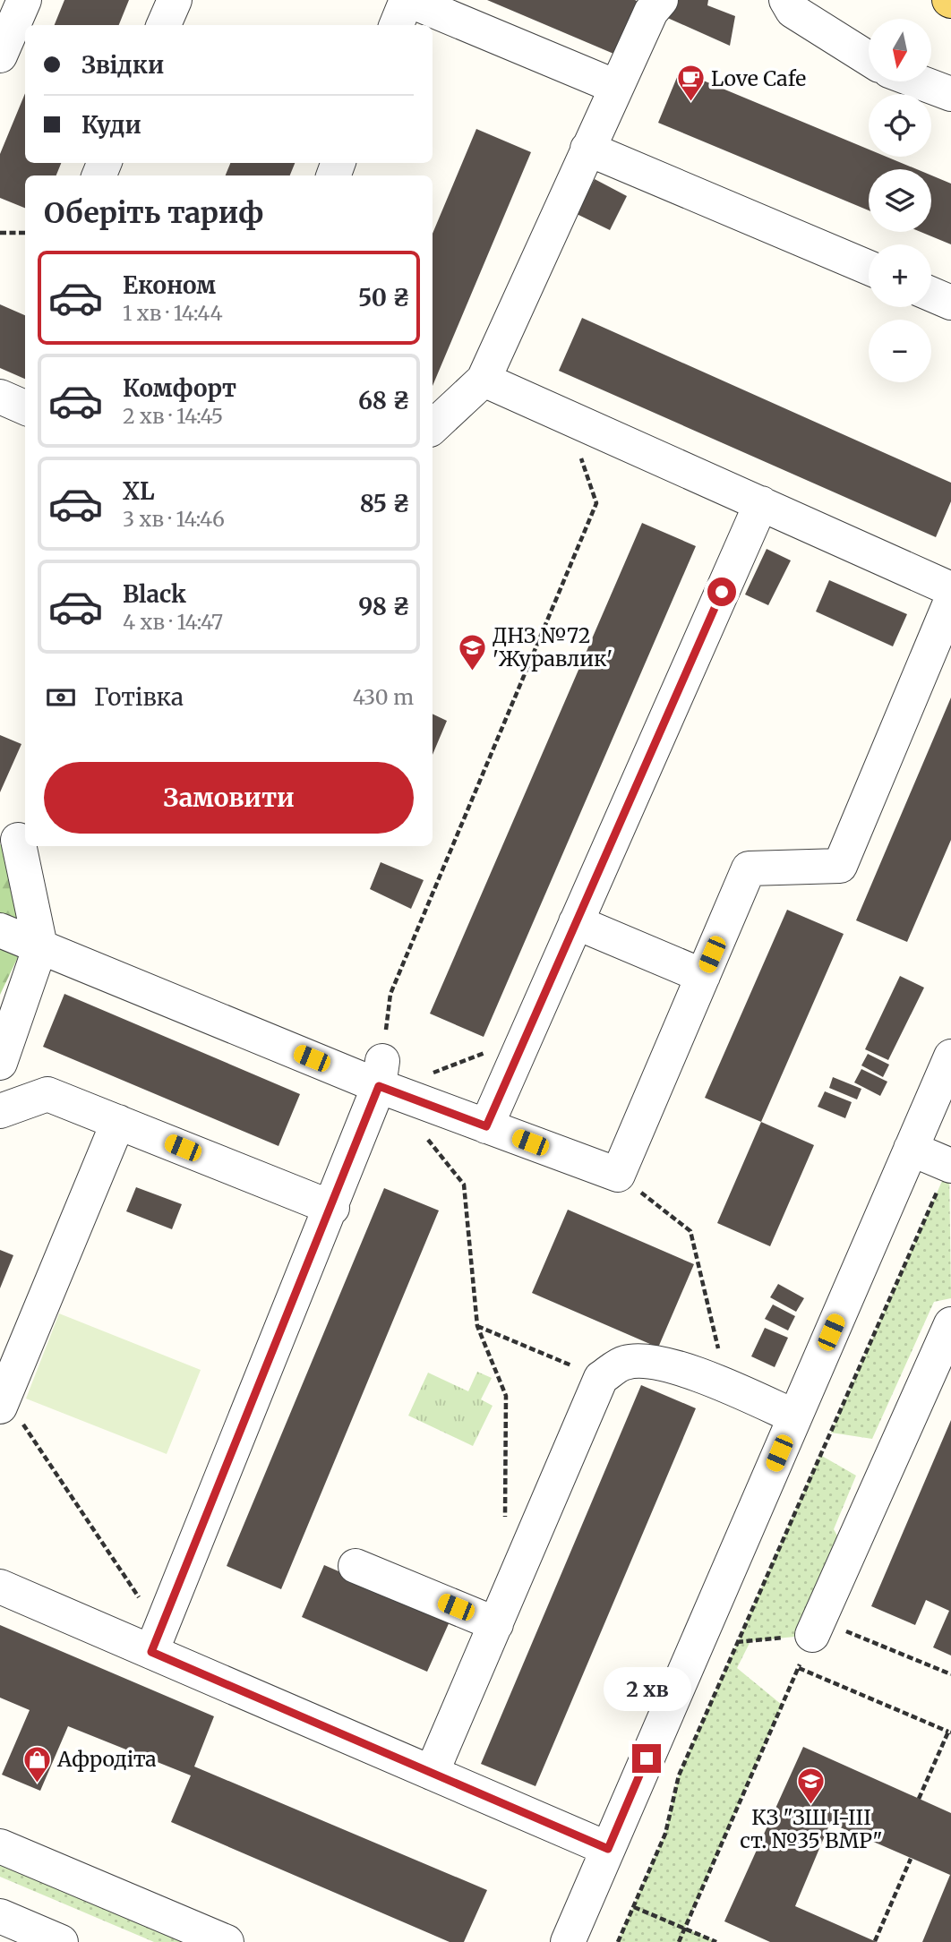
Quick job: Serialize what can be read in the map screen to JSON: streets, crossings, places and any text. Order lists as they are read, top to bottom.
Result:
{
  "places": {
    "cafe": ["Love Cafe"],
    "school or university": ["ДНЗ №72 'Журавлик'", "КЗ \"ЗШ І-ІІІ ст. №35 ВМР\""],
    "shop": ["Афродіта"]
  },
  "north": "bottom",
  "page": {
    "map_buttons": ["+", "−"],
    "banner": ["Звідки", "Куди"],
    "heading": "Оберіть тариф",
    "list": [
      {
        "name": "Економ",
        "note": "1 хв · 14:44",
        "value": "50 ₴"
      },
      {
        "name": "Комфорт",
        "note": "2 хв · 14:45",
        "value": "68 ₴"
      },
      {
        "name": "XL",
        "note": "3 хв · 14:46",
        "value": "85 ₴"
      },
      {
        "name": "Black",
        "note": "4 хв · 14:47",
        "value": "98 ₴"
      }
    ],
    "pay": ["Готівка", "430 m"],
    "buttons": "Замовити",
    "bubble": "2 хв"
  }
}
